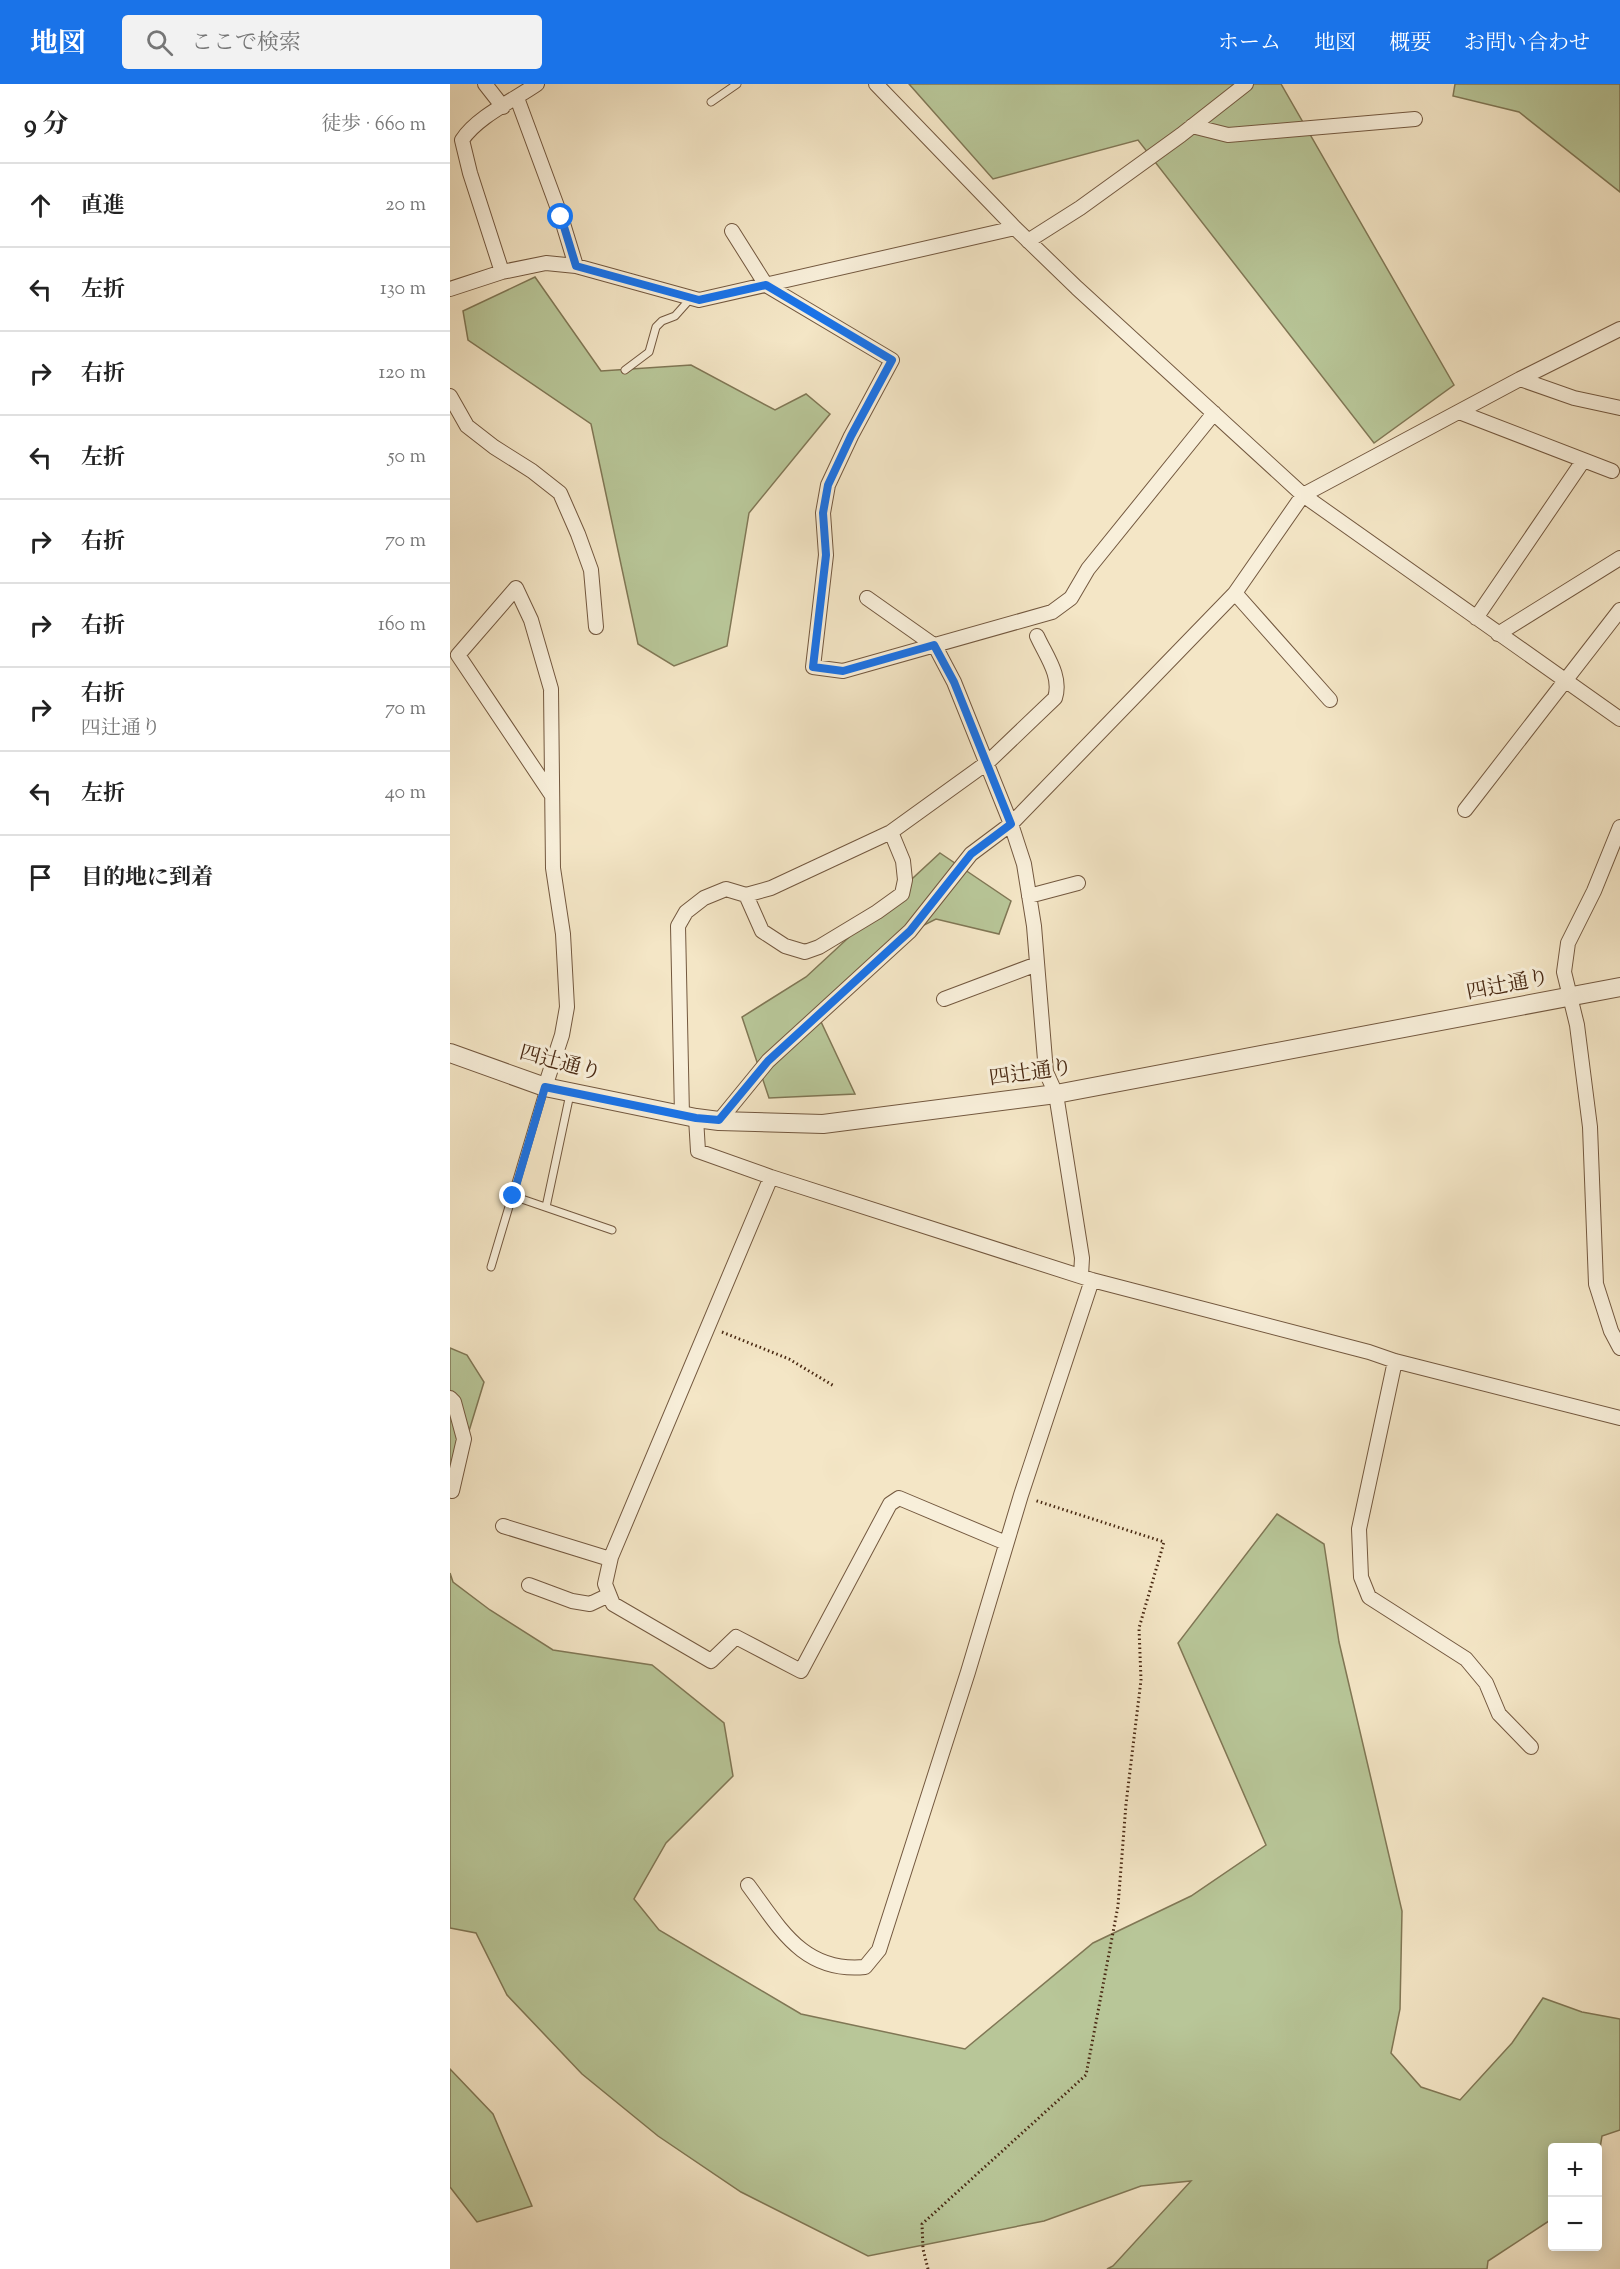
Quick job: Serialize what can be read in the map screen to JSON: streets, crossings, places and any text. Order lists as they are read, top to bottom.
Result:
{
  "streets": {
    "street": ["四辻通り"]
  },
  "page": {
    "header": "地図",
    "search": "ここで検索",
    "nav": [
      "ホーム",
      "地図",
      "概要",
      "お問い合わせ"
    ],
    "heading": ["9 分", "徒歩 · 660 m"],
    "list": [
      ["直進", "20 m"],
      ["左折", "130 m"],
      ["右折", "120 m"],
      ["左折", "50 m"],
      ["右折", "70 m"],
      ["右折", "160 m"],
      ["右折", "四辻通り", "70 m"],
      ["左折", "40 m"],
      "目的地に到着"
    ],
    "map_buttons": ["+", "−"]
  }
}
